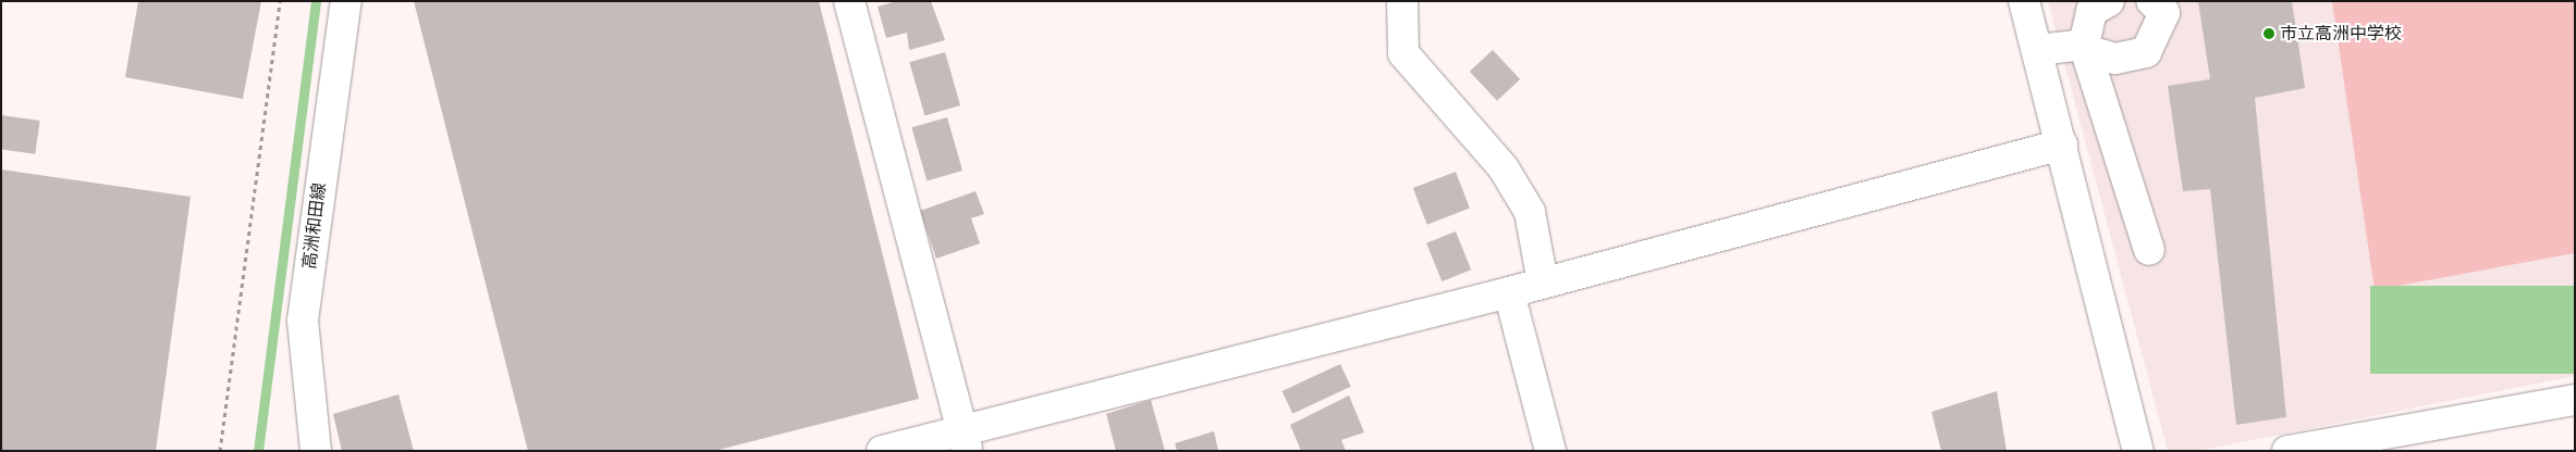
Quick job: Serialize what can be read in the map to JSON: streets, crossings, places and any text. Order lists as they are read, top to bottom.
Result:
{
  "streets": {
    "street": ["高洲和田線"]
  },
  "places": ["市立高洲中学校"]
}
